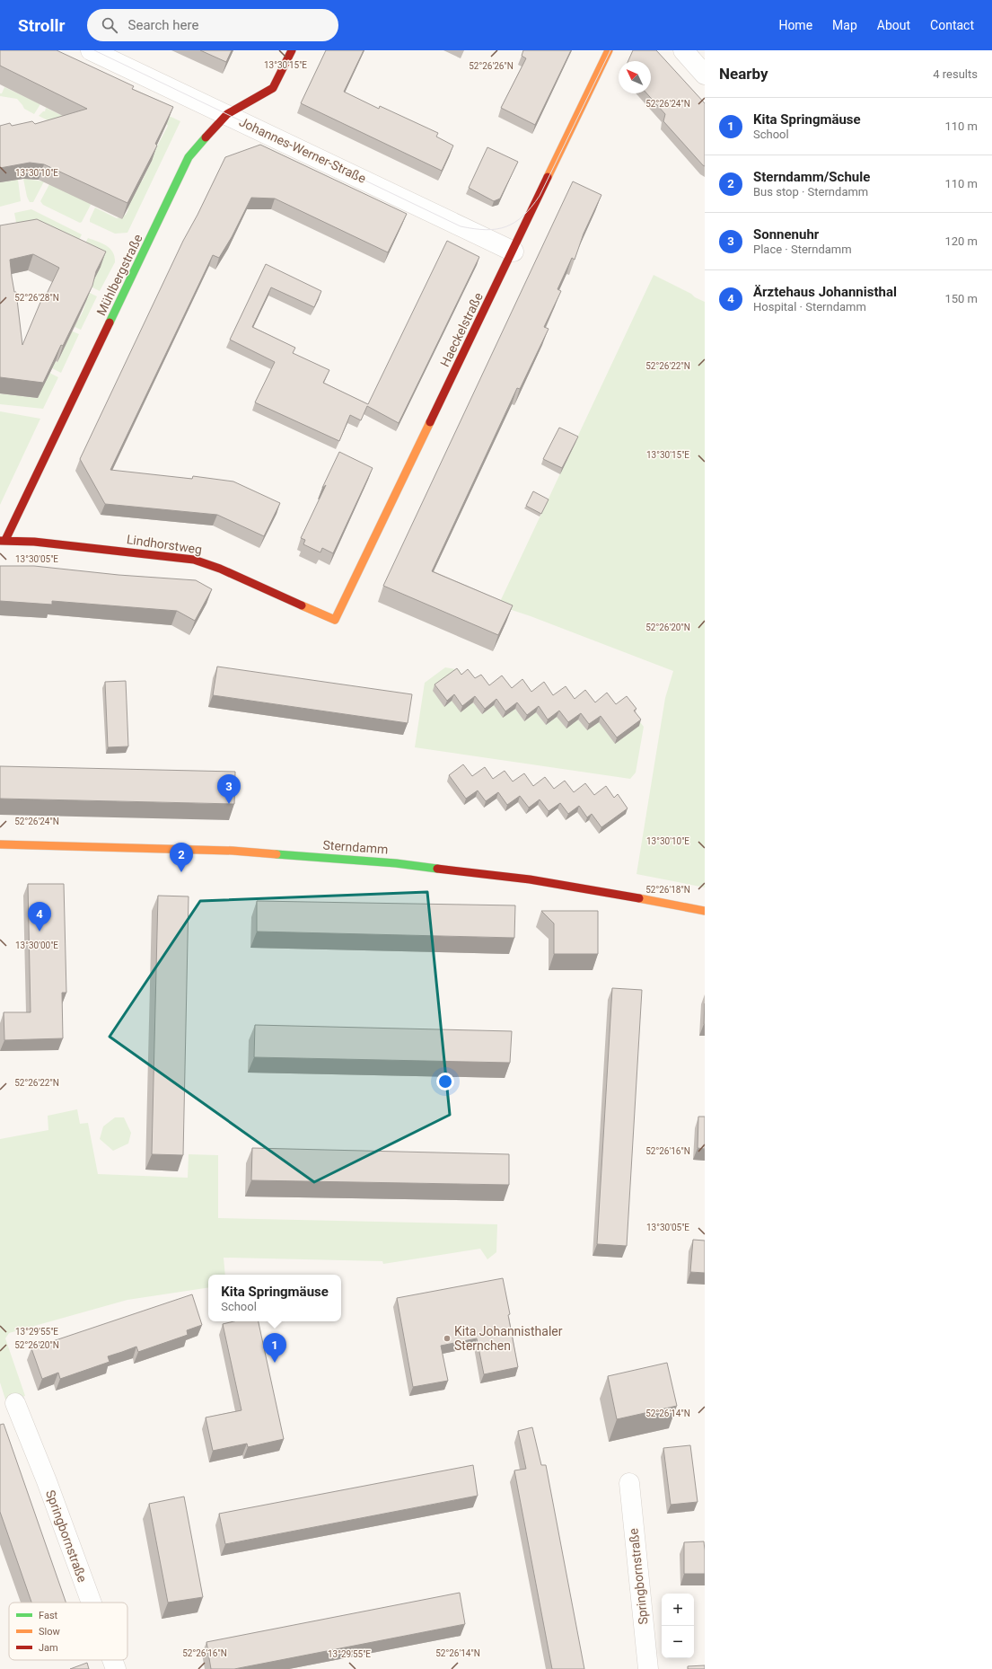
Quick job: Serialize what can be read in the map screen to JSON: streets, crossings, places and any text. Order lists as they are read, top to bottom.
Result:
{
  "streets": {
    "street": [
      "Johannes-Werner-Straße",
      "Mühlbergstraße",
      "Haeckelstraße",
      "Lindhorstweg",
      "Sterndamm",
      "Springbornstraße"
    ]
  },
  "crossings": [
    ["Johannes-Werner-Straße", "Mühlbergstraße"],
    ["Johannes-Werner-Straße", "Haeckelstraße"],
    ["Mühlbergstraße", "Lindhorstweg"],
    ["Haeckelstraße", "Lindhorstweg"]
  ],
  "places": ["Kita Johannisthaler Sternchen"],
  "legend": ["Fast", "Slow", "Jam"],
  "north": "top left",
  "page": {
    "header": "Strollr",
    "search": "Search here",
    "nav": [
      "Home",
      "Map",
      "About",
      "Contact"
    ],
    "heading": ["Nearby", "4 results"],
    "list": [
      {
        "mark": "1",
        "name": "Kita Springmäuse",
        "note": "School",
        "value": "110 m"
      },
      {
        "mark": "2",
        "name": "Sterndamm/Schule",
        "note": "Bus stop · Sterndamm",
        "value": "110 m"
      },
      {
        "mark": "3",
        "name": "Sonnenuhr",
        "note": "Place · Sterndamm",
        "value": "120 m"
      },
      {
        "mark": "4",
        "name": "Ärztehaus Johannisthal",
        "note": "Hospital · Sterndamm",
        "value": "150 m"
      }
    ],
    "pins": [
      "3",
      "2",
      "4",
      "1"
    ],
    "popup": ["Kita Springmäuse", "School"],
    "map_buttons": ["+", "−"]
  },
  "coordinates": [
    "13°30'15\"E",
    "52°26'26\"N",
    "52°26'24\"N",
    "13°30'10\"E",
    "52°26'28\"N",
    "52°26'22\"N",
    "13°30'05\"E",
    "52°26'20\"N",
    "52°26'18\"N",
    "13°30'00\"E",
    "52°26'16\"N",
    "13°29'55\"E",
    "52°26'14\"N"
  ]
}
